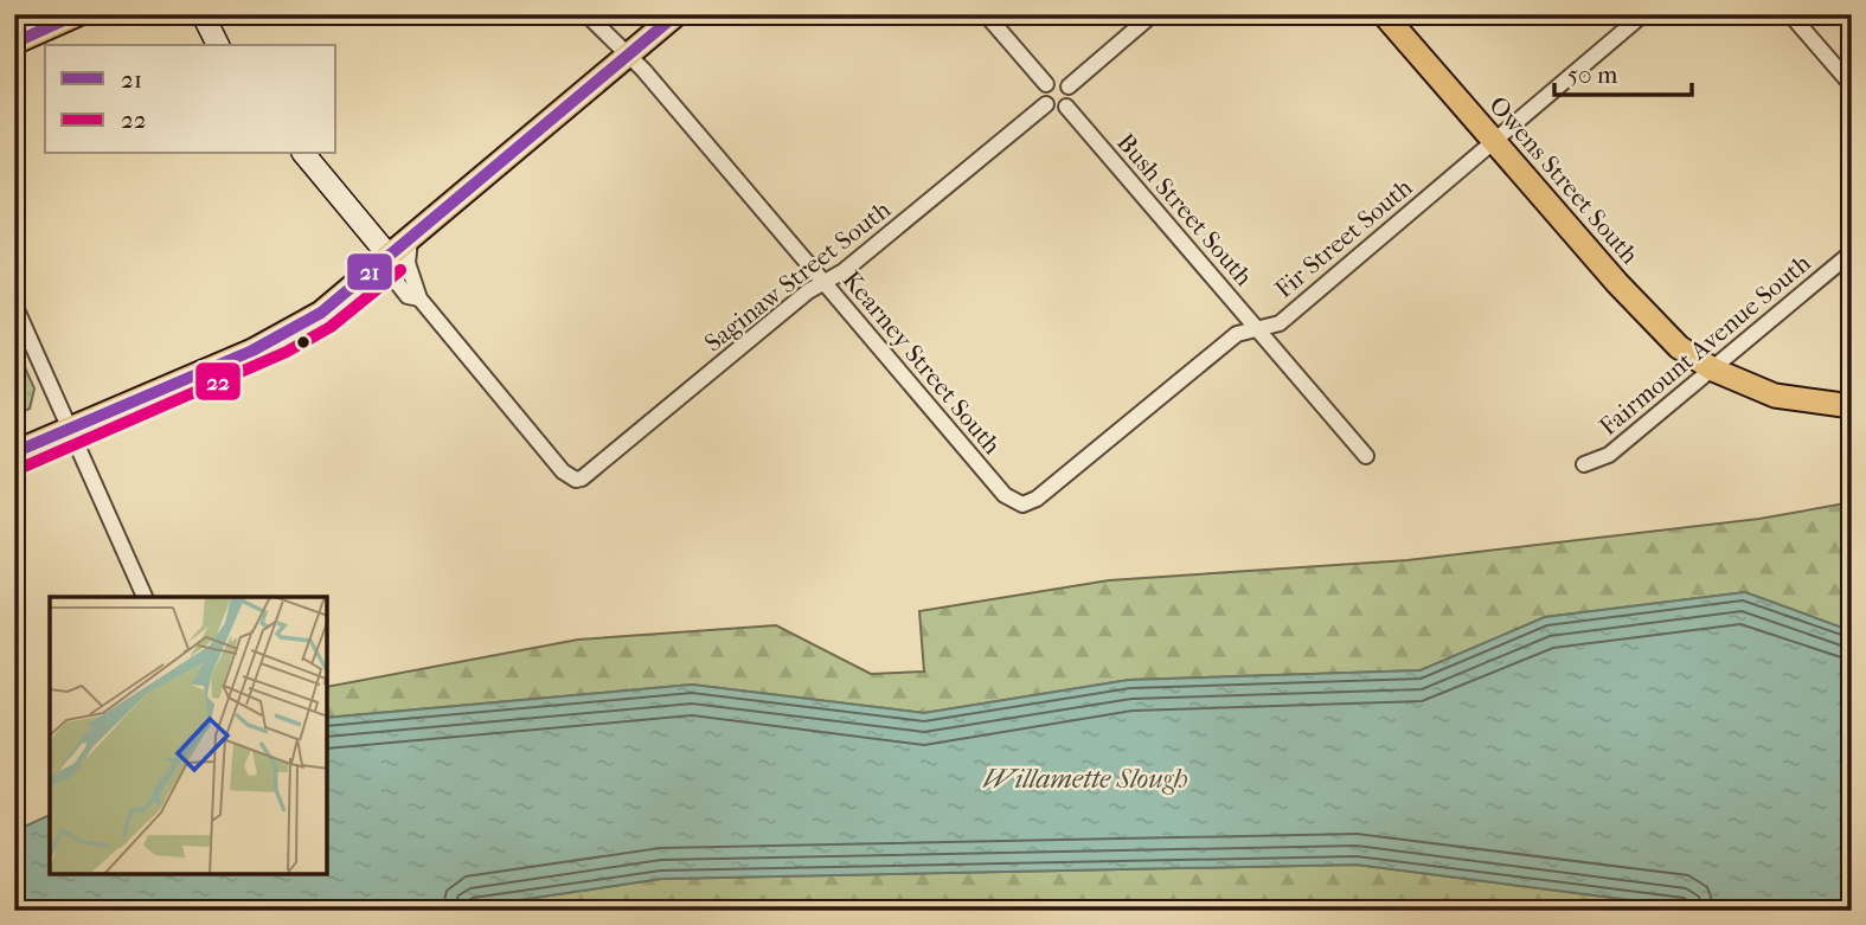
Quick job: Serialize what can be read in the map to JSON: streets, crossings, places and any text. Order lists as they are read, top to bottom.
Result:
{
  "streets": {
    "main road": ["Owens Street South"],
    "street": [
      "Bush Street South",
      "Fir Street South",
      "Saginaw Street South",
      "Fairmount Avenue South",
      "Kearney Street South"
    ]
  },
  "crossings": [
    ["Owens Street South", "Fir Street South"],
    ["Owens Street South", "Fairmount Avenue South"],
    ["Bush Street South", "Fir Street South"],
    ["Bush Street South", "Saginaw Street South"],
    ["Fir Street South", "Kearney Street South"],
    ["Saginaw Street South", "Kearney Street South"]
  ],
  "water": ["Willamette Slough"],
  "lines": ["transit line 21", "transit line 22"],
  "legend": ["21", "22"],
  "scale_bar": "50 m"
}
